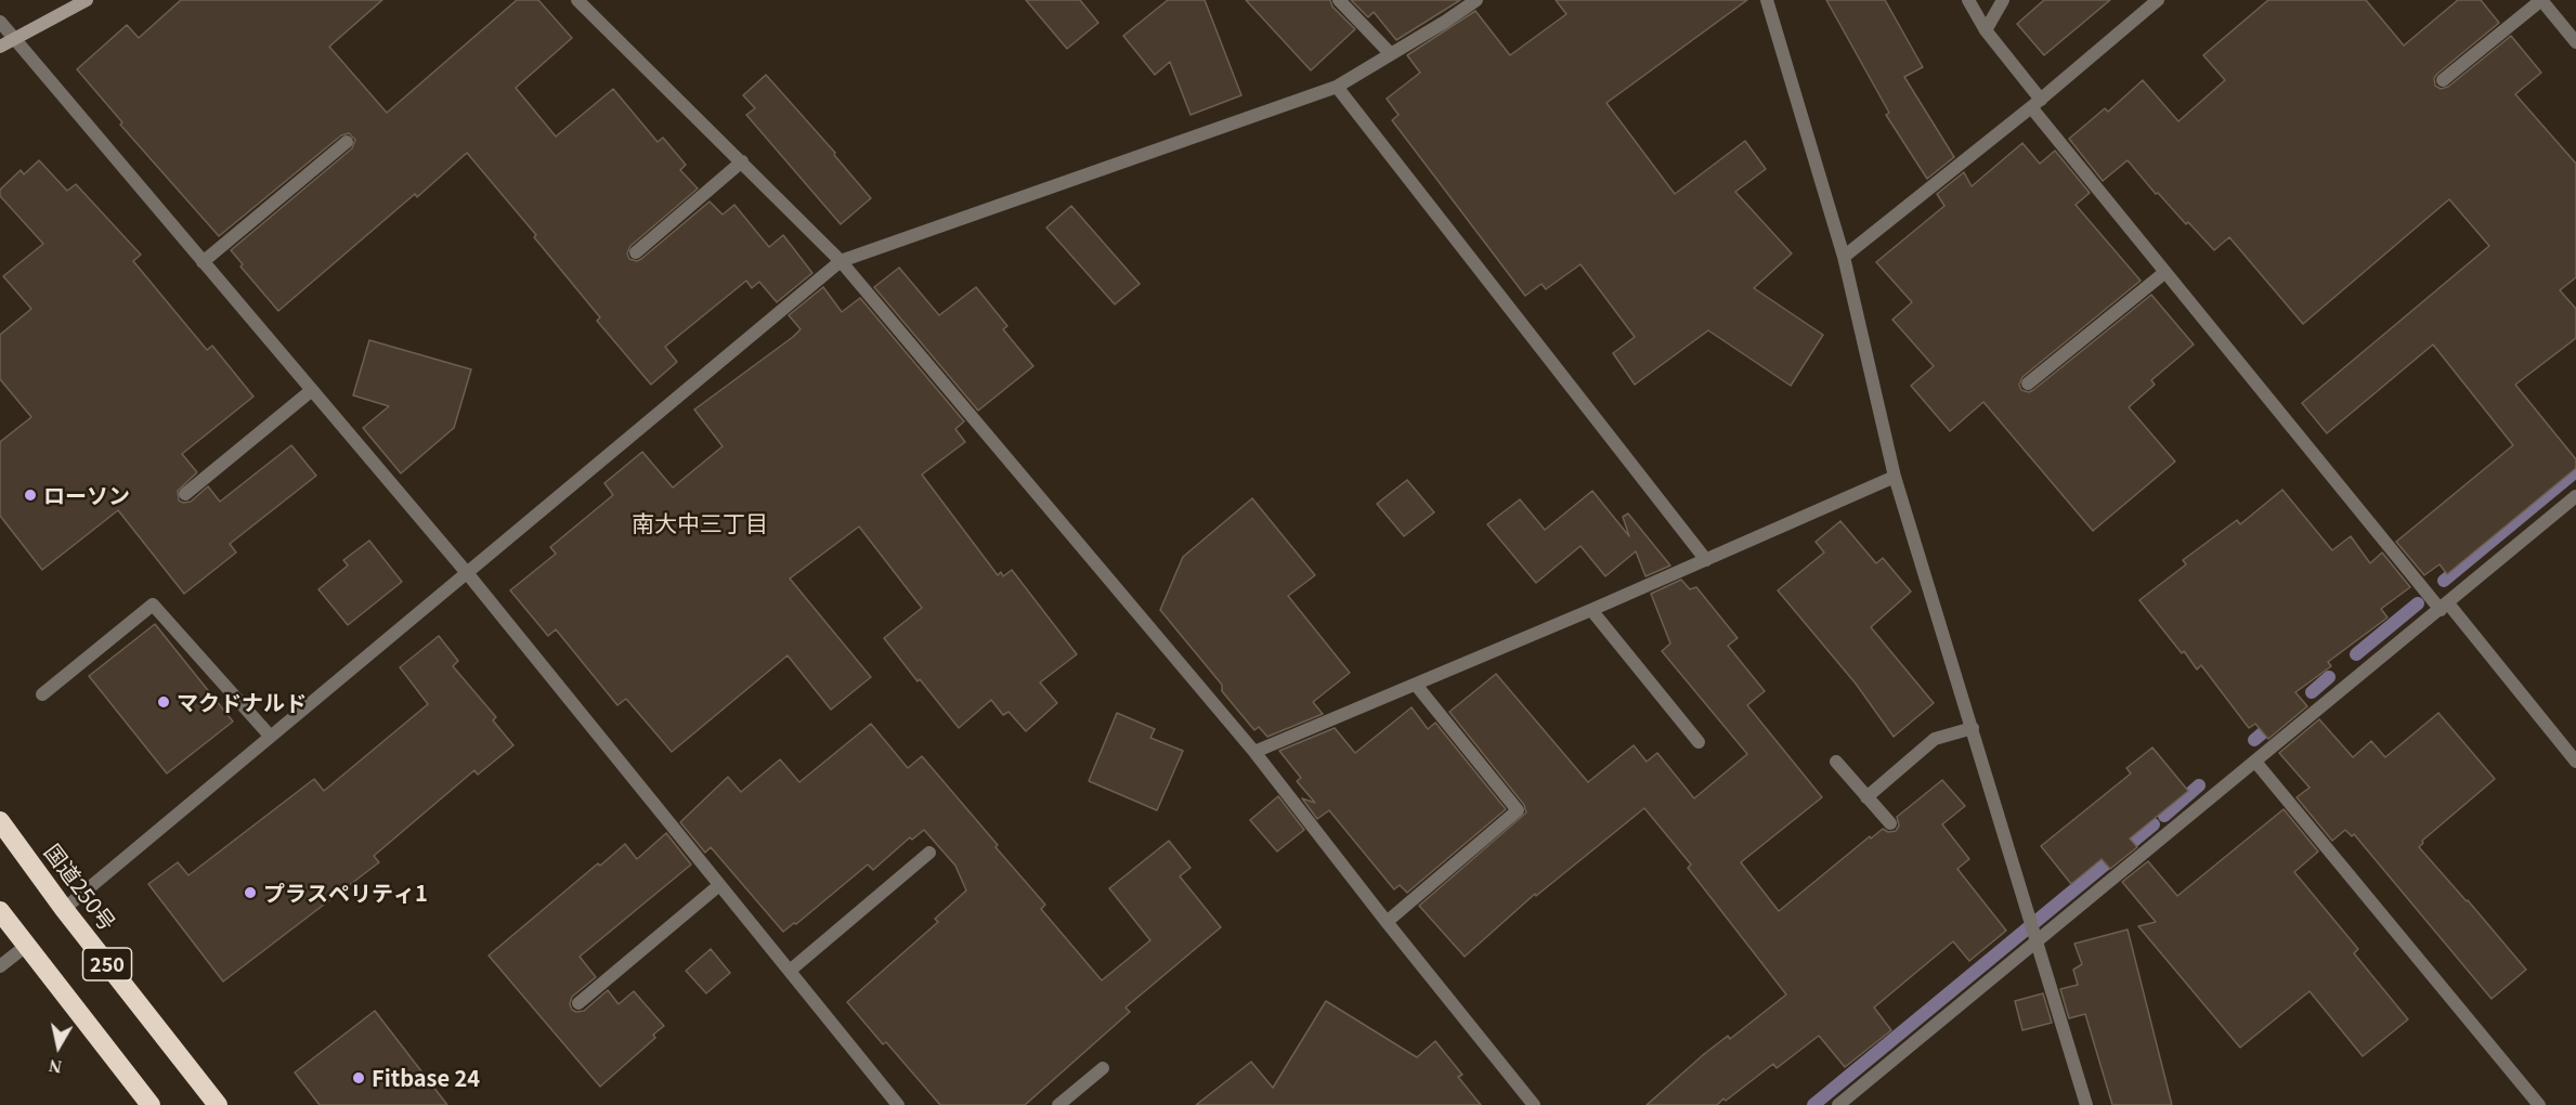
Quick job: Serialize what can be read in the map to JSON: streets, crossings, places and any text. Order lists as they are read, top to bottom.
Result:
{
  "streets": {
    "highway": ["国道250号", "250"]
  },
  "districts": ["南大中三丁目"],
  "places": [
    "ローソン",
    "マクドナルド",
    "プラスペリティ1",
    "Fitbase 24"
  ],
  "north": "bottom"
}
